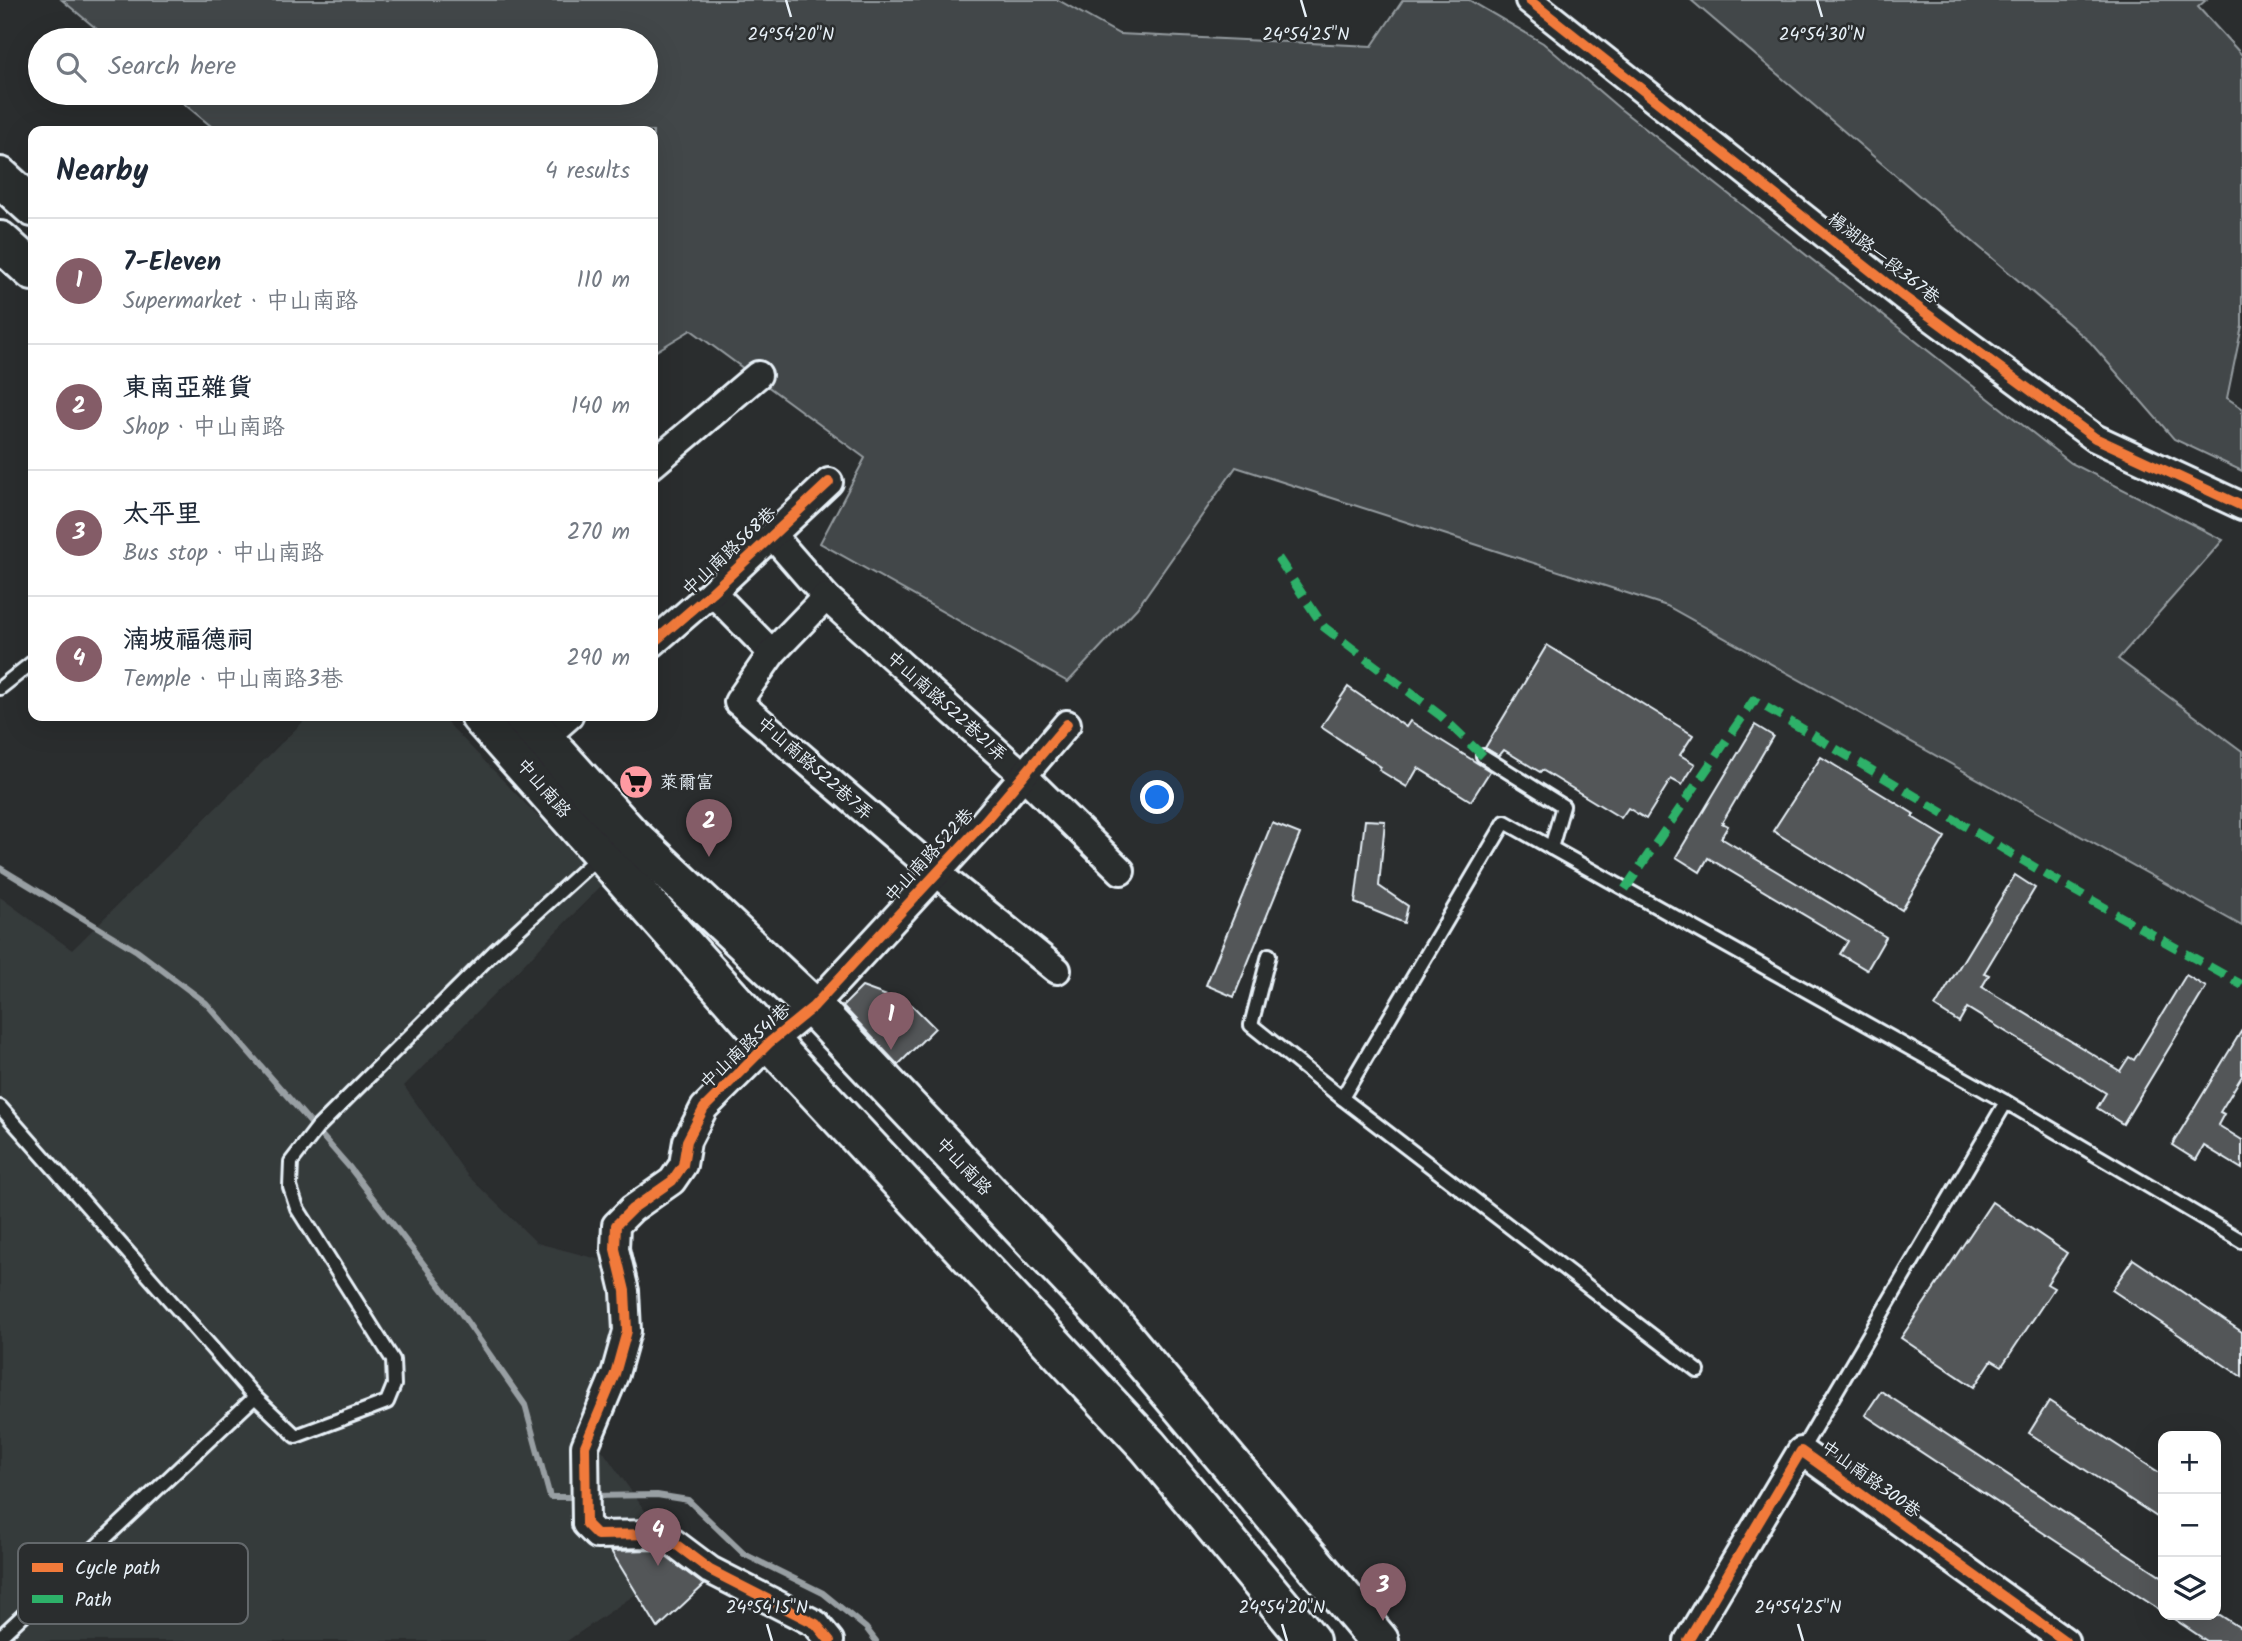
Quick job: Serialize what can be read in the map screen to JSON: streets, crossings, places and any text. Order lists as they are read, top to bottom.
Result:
{
  "streets": {
    "main road": ["中山南路"],
    "street": [
      "楊湖路一段367巷",
      "中山南路568巷",
      "中山南路522巷21弄",
      "中山南路522巷7弄",
      "中山南路522巷",
      "中山南路541巷",
      "中山南路300巷"
    ]
  },
  "crossings": [
    ["中山南路568巷", "中山南路522巷21弄"],
    ["中山南路522巷21弄", "中山南路522巷"],
    ["中山南路522巷7弄", "中山南路522巷"],
    ["中山南路", "中山南路522巷"],
    ["中山南路", "中山南路541巷"],
    ["中山南路522巷", "中山南路541巷"]
  ],
  "places": {
    "supermarket": ["萊爾富"]
  },
  "legend": ["Cycle path", "Path"],
  "page": {
    "search": "Search here",
    "heading": ["Nearby", "4 results"],
    "list": [
      {
        "mark": "1",
        "name": "7-Eleven",
        "note": "Supermarket · 中山南路",
        "value": "110 m"
      },
      {
        "mark": "2",
        "name": "東南亞雜貨",
        "note": "Shop · 中山南路",
        "value": "140 m"
      },
      {
        "mark": "3",
        "name": "太平里",
        "note": "Bus stop · 中山南路",
        "value": "270 m"
      },
      {
        "mark": "4",
        "name": "湳坡福德祠",
        "note": "Temple · 中山南路3巷",
        "value": "290 m"
      }
    ],
    "pins": [
      "2",
      "1",
      "4",
      "3"
    ],
    "map_buttons": ["+", "−"]
  },
  "coordinates": [
    "24°54'20\"N",
    "24°54'25\"N",
    "24°54'30\"N",
    "24°54'15\"N"
  ]
}
